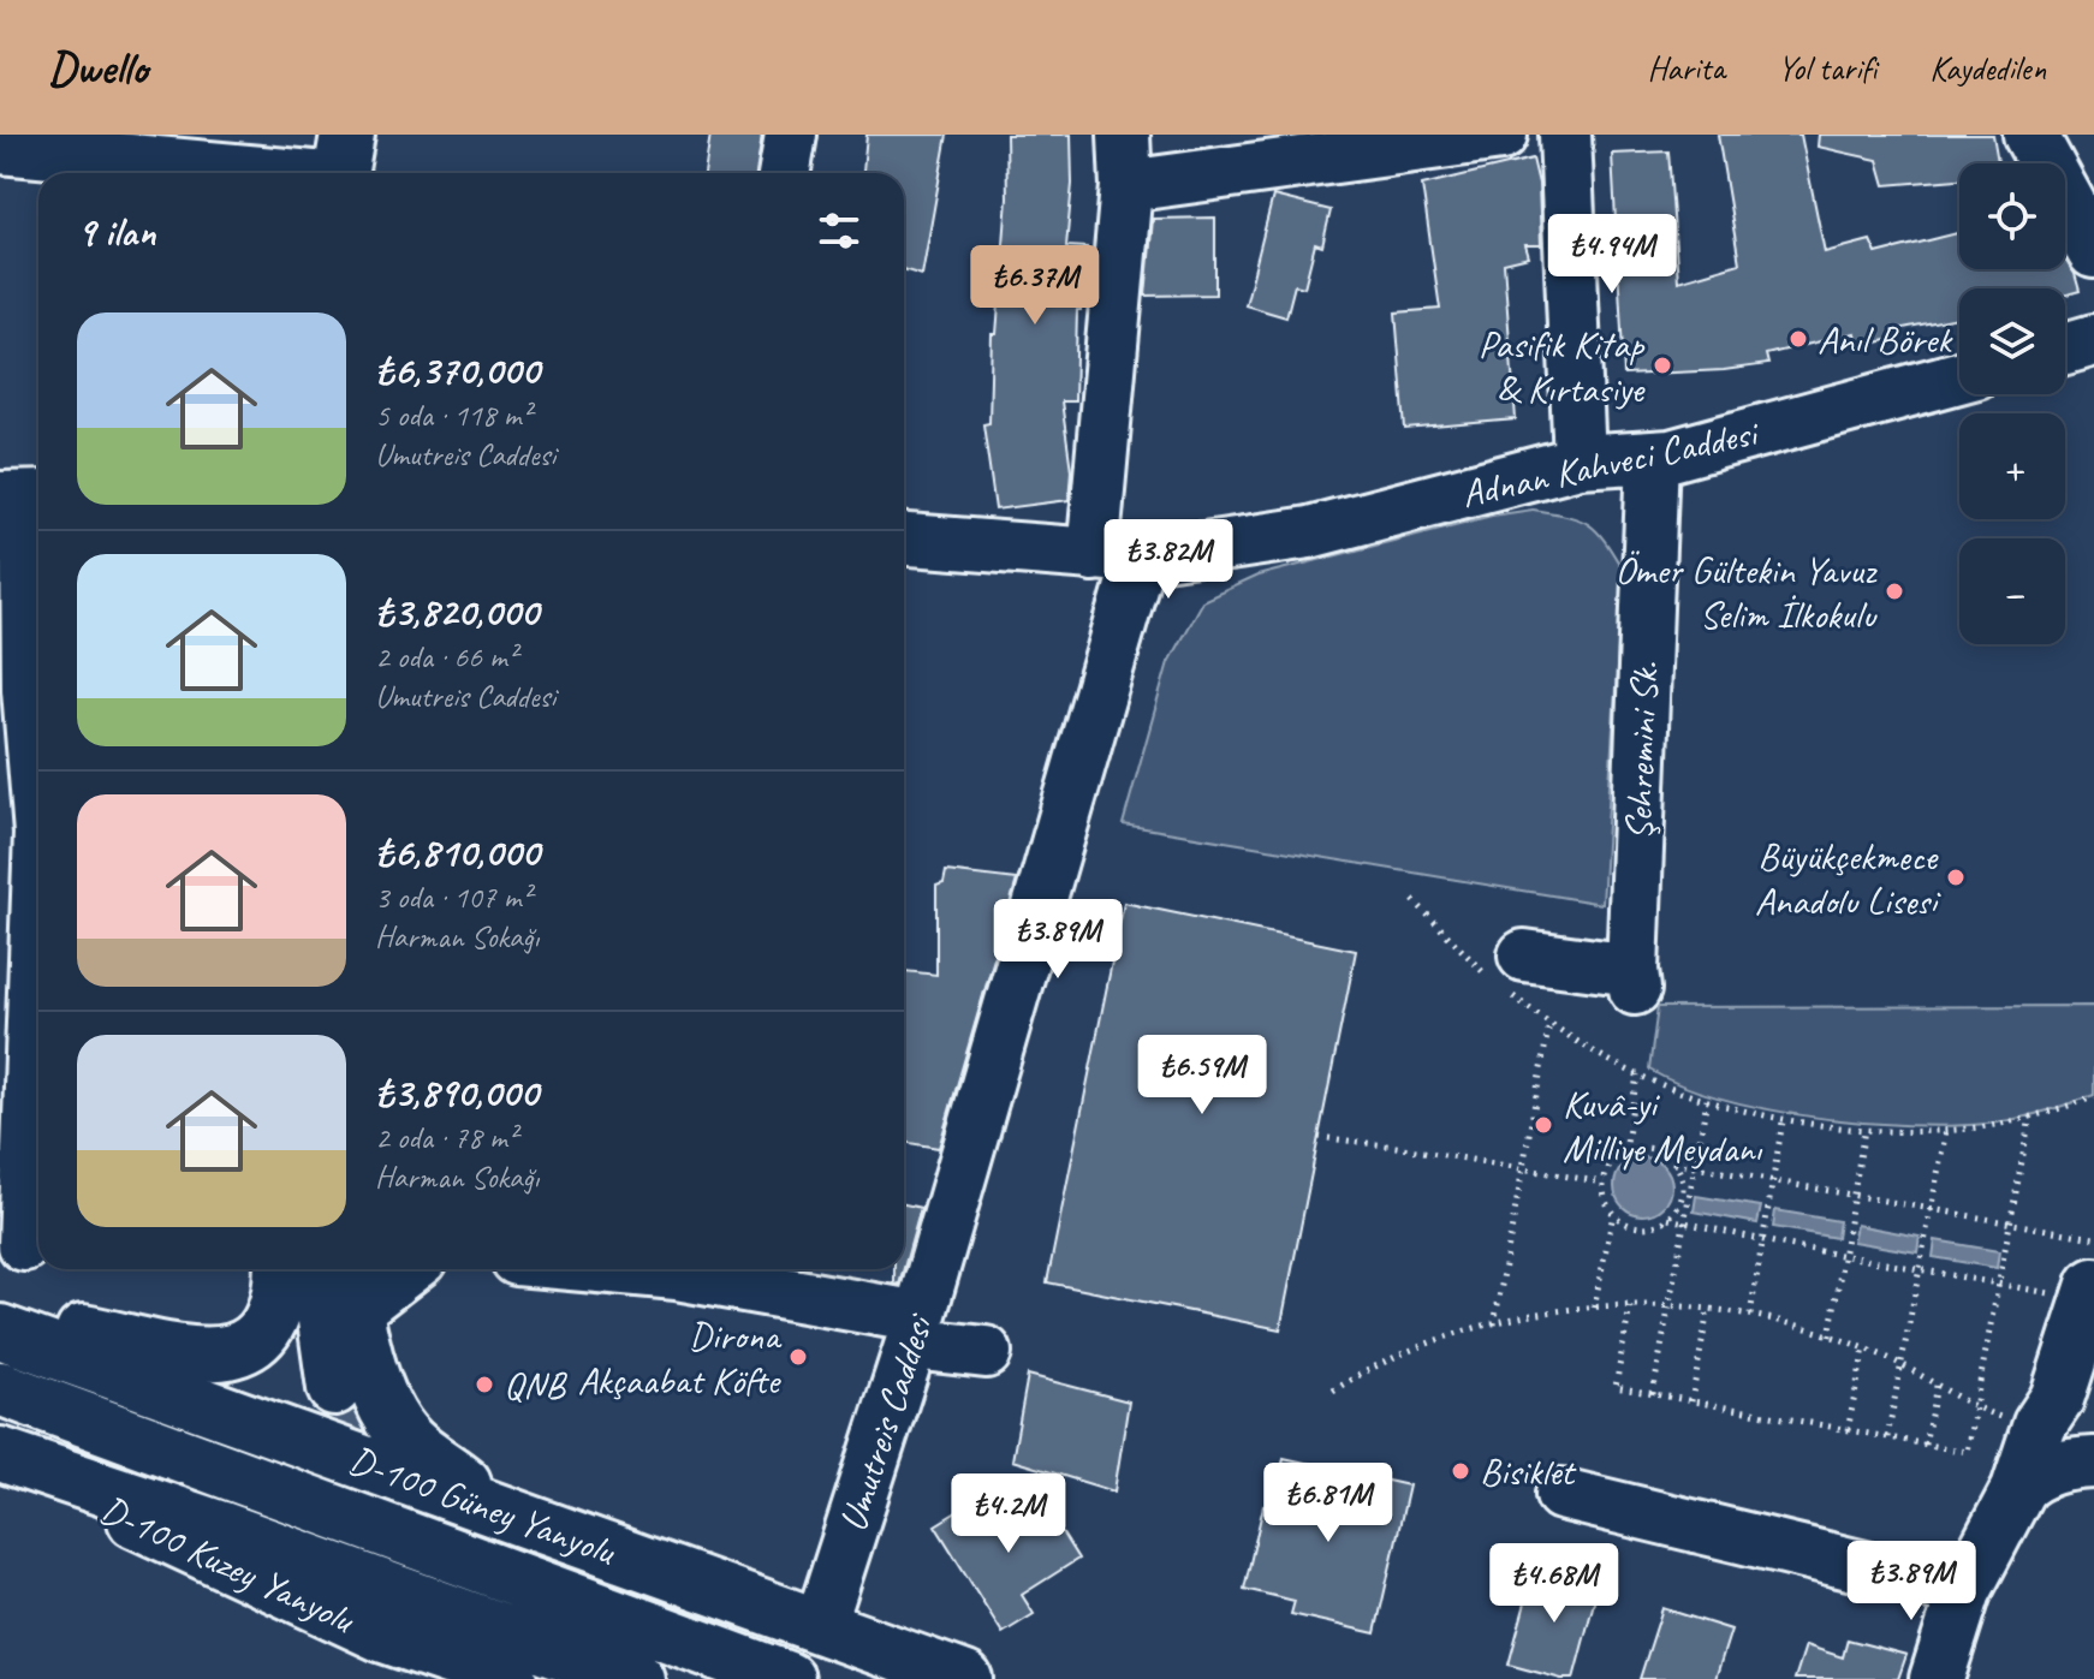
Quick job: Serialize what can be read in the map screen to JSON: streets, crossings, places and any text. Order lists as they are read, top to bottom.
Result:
{
  "streets": {
    "main road": ["D-100 Güney Yanyolu", "D-100 Kuzey Yanyolu"],
    "street": ["Adnan Kahveci Caddesi", "Şehremini Sk.", "Umutreis Caddesi"]
  },
  "crossings": [
    ["Adnan Kahveci Caddesi", "Şehremini Sk."],
    ["Adnan Kahveci Caddesi", "Umutreis Caddesi"],
    ["Umutreis Caddesi", "D-100 Güney Yanyolu"]
  ],
  "places": [
    "Anıl Börek",
    "Pasifik Kitap & Kırtasiye",
    "Ömer Gültekin Yavuz Selim İlkokulu",
    "Büyükçekmece Anadolu Lisesi",
    "Kuvâ-yi Milliye Meydanı",
    "Dirona Akçaabat Köfte",
    "QNB",
    "Bisiklet"
  ],
  "page": {
    "header": "Dwello",
    "nav": ["Harita", "Yol tarifi", "Kaydedilen"],
    "map_buttons": ["+", "−"],
    "heading": "9 ilan",
    "price": [
      "₺4.94M",
      "₺6.37M",
      "₺3.82M",
      "₺3.89M",
      "₺6.59M",
      "₺6.81M",
      "₺4.2M",
      "₺3.89M",
      "₺4.68M"
    ],
    "list": [
      {
        "name": "₺6,370,000",
        "note": "5 oda · 118 m² · Umutreis Caddesi"
      },
      {
        "name": "₺3,820,000",
        "note": "2 oda · 66 m² · Umutreis Caddesi"
      },
      {
        "name": "₺6,810,000",
        "note": "3 oda · 107 m² · Harman Sokağı"
      },
      {
        "name": "₺3,890,000",
        "note": "2 oda · 78 m² · Harman Sokağı"
      }
    ]
  }
}
